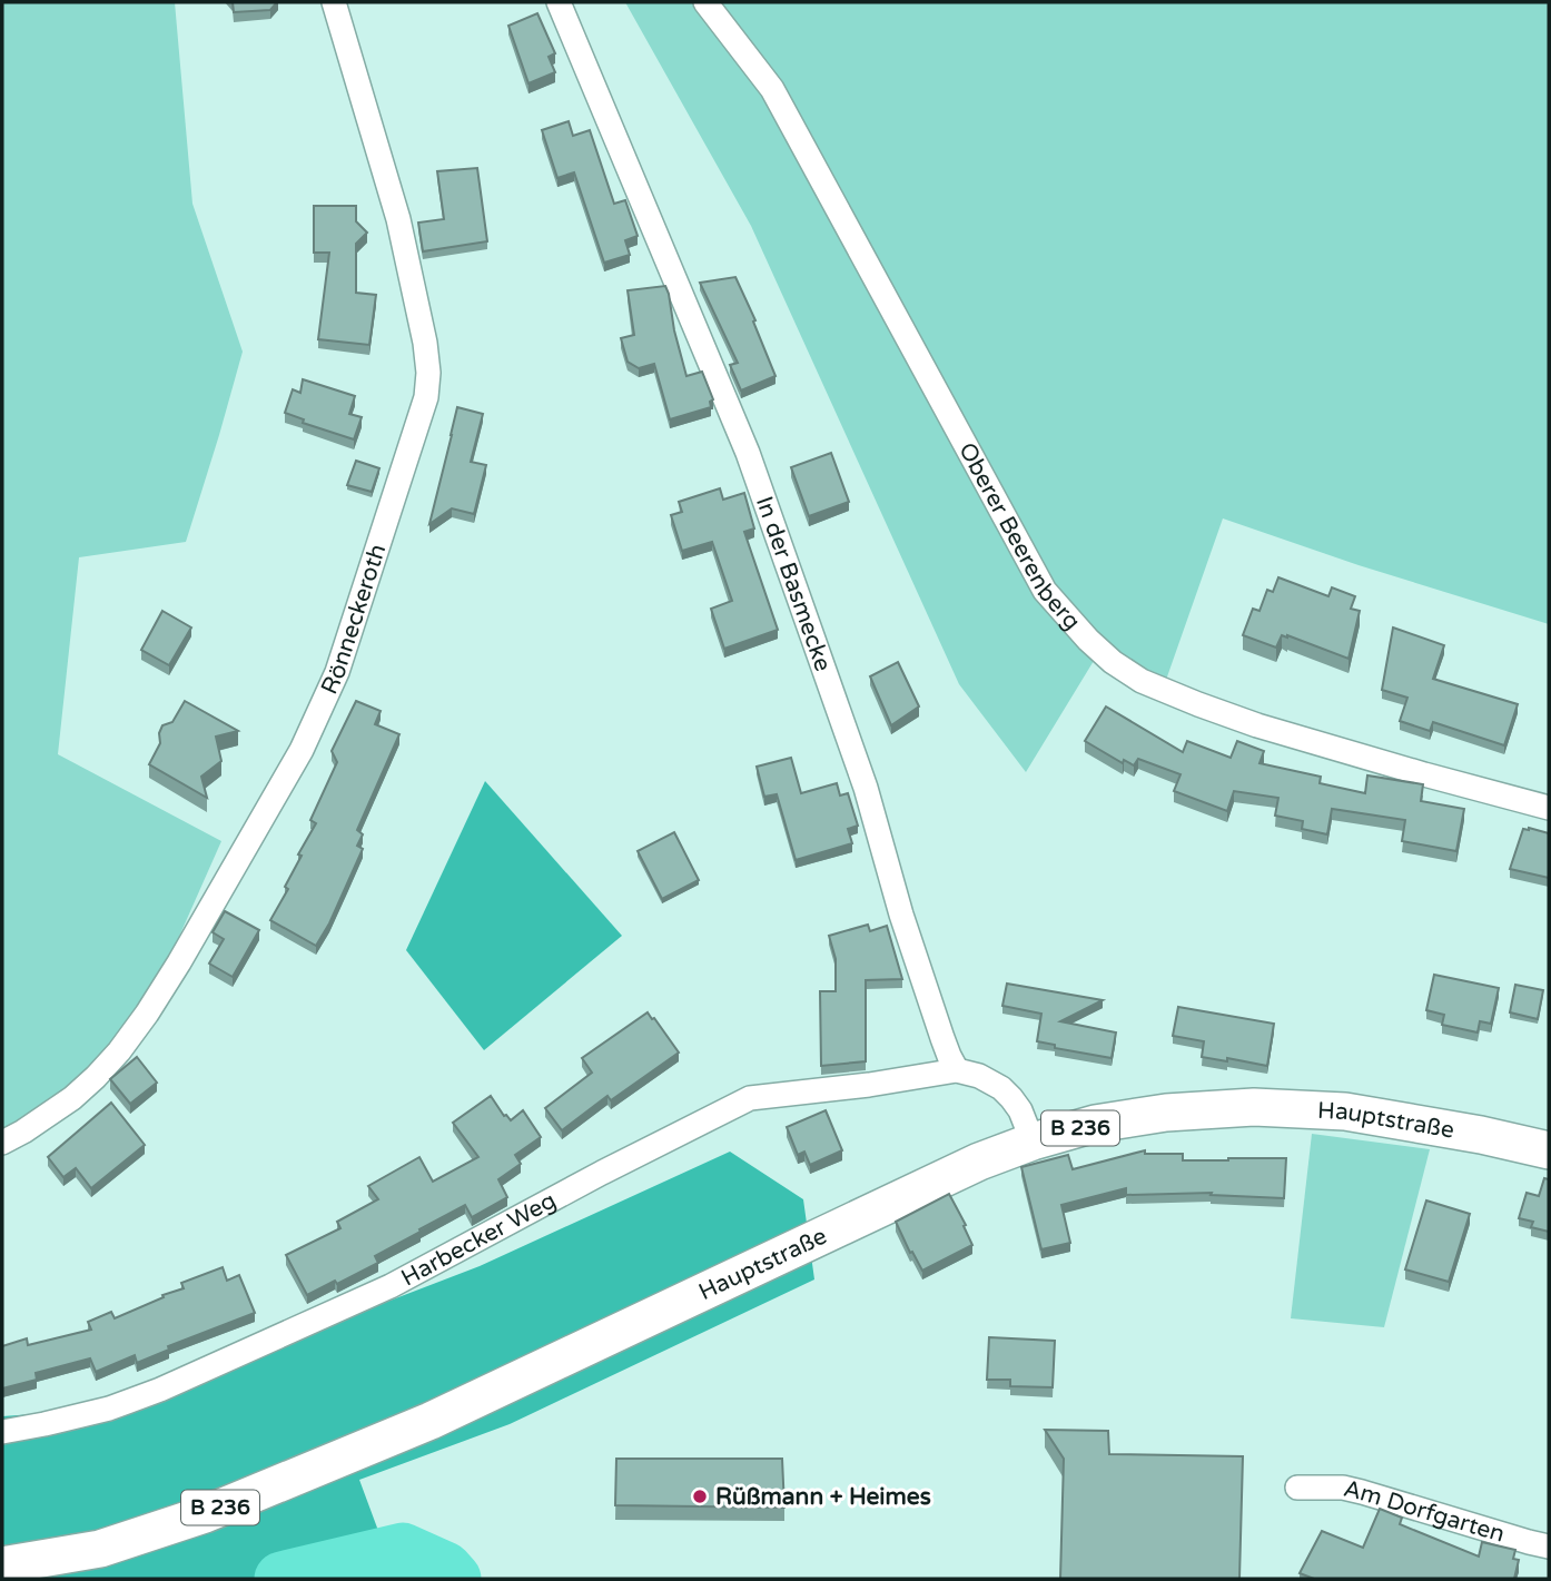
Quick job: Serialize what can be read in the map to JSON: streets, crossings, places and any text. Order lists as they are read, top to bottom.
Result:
{
  "streets": {
    "main road": ["Hauptstraße", "B 236"],
    "street": [
      "Oberer Beerenberg",
      "In der Basmecke",
      "Rönneckeroth",
      "Harbecker Weg",
      "Am Dorfgarten"
    ]
  },
  "crossings": [
    ["In der Basmecke", "Harbecker Weg"]
  ],
  "places": ["Rüßmann + Heimes"]
}
